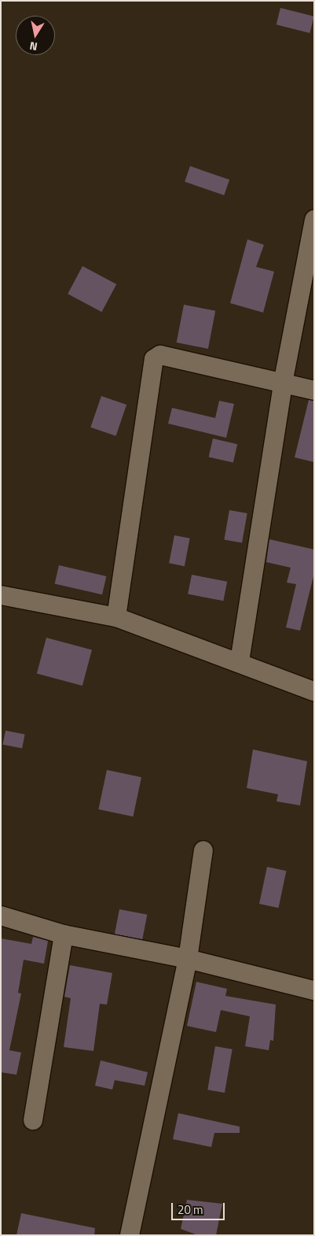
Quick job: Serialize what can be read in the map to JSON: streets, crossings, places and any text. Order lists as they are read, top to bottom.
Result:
{
  "scale_bar": "20 m",
  "north": "bottom"
}
